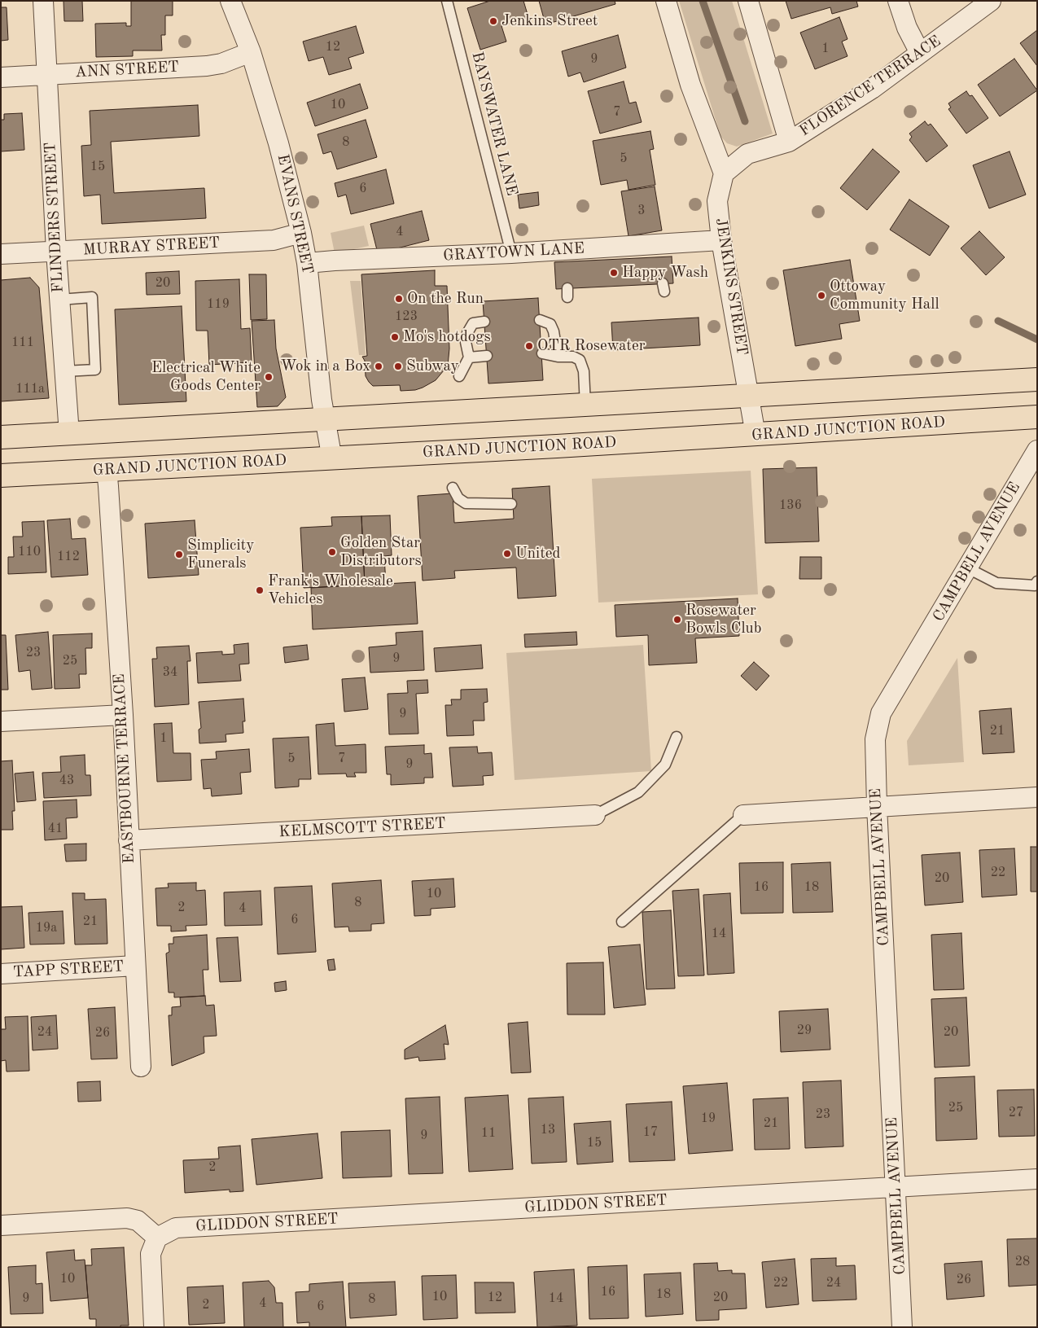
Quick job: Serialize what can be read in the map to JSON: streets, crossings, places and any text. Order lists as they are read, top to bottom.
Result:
{
  "streets": {
    "highway": ["GRAND JUNCTION ROAD"],
    "street": [
      "ANN STREET",
      "FLORENCE TERRACE",
      "EVANS STREET",
      "FLINDERS STREET",
      "MURRAY STREET",
      "GRAYTOWN LANE",
      "JENKINS STREET",
      "CAMPBELL AVENUE",
      "EASTBOURNE TERRACE",
      "KELMSCOTT STREET",
      "TAPP STREET",
      "GLIDDON STREET"
    ],
    "lane": ["BAYSWATER LANE"]
  },
  "crossings": [
    ["ANN STREET", "EVANS STREET"],
    ["ANN STREET", "FLINDERS STREET"],
    ["FLORENCE TERRACE", "JENKINS STREET"],
    ["BAYSWATER LANE", "GRAYTOWN LANE"],
    ["EVANS STREET", "MURRAY STREET"],
    ["EVANS STREET", "GRAYTOWN LANE"],
    ["EVANS STREET", "GRAND JUNCTION ROAD"],
    ["FLINDERS STREET", "MURRAY STREET"],
    ["GRAYTOWN LANE", "JENKINS STREET"],
    ["JENKINS STREET", "GRAND JUNCTION ROAD"],
    ["GRAND JUNCTION ROAD", "EASTBOURNE TERRACE"],
    ["CAMPBELL AVENUE", "GLIDDON STREET"],
    ["EASTBOURNE TERRACE", "KELMSCOTT STREET"],
    ["EASTBOURNE TERRACE", "TAPP STREET"]
  ],
  "places": [
    "Jenkins Street",
    "Happy Wash",
    "Ottoway Community Hall",
    "On the Run",
    "Mo's hotdogs",
    "OTR Rosewater",
    "Wok in a Box",
    "Subway",
    "Electrical White Goods Center",
    "Golden Star Distributors",
    "United",
    "Simplicity Funerals",
    "Frank's Wholesale Vehicles",
    "Rosewater Bowls Club"
  ],
  "house_numbers": [
    "12",
    "1",
    "9",
    "10",
    "7",
    "8",
    "5",
    "15",
    "6",
    "3",
    "4",
    "20",
    "119",
    "123",
    "111",
    "111a",
    "136",
    "110",
    "112",
    "23",
    "9",
    "25",
    "34",
    "9",
    "21",
    "1",
    "5",
    "7",
    "9",
    "43",
    "41",
    "22",
    "20",
    "16",
    "18",
    "10",
    "8",
    "2",
    "4",
    "6",
    "21",
    "19a",
    "14",
    "29",
    "24",
    "20",
    "26",
    "25",
    "27",
    "23",
    "19",
    "21",
    "13",
    "17",
    "11",
    "9",
    "15",
    "2",
    "28",
    "10",
    "26",
    "22",
    "24",
    "16",
    "18",
    "10",
    "12",
    "20",
    "9",
    "14",
    "8",
    "4",
    "2",
    "6"
  ]
}
